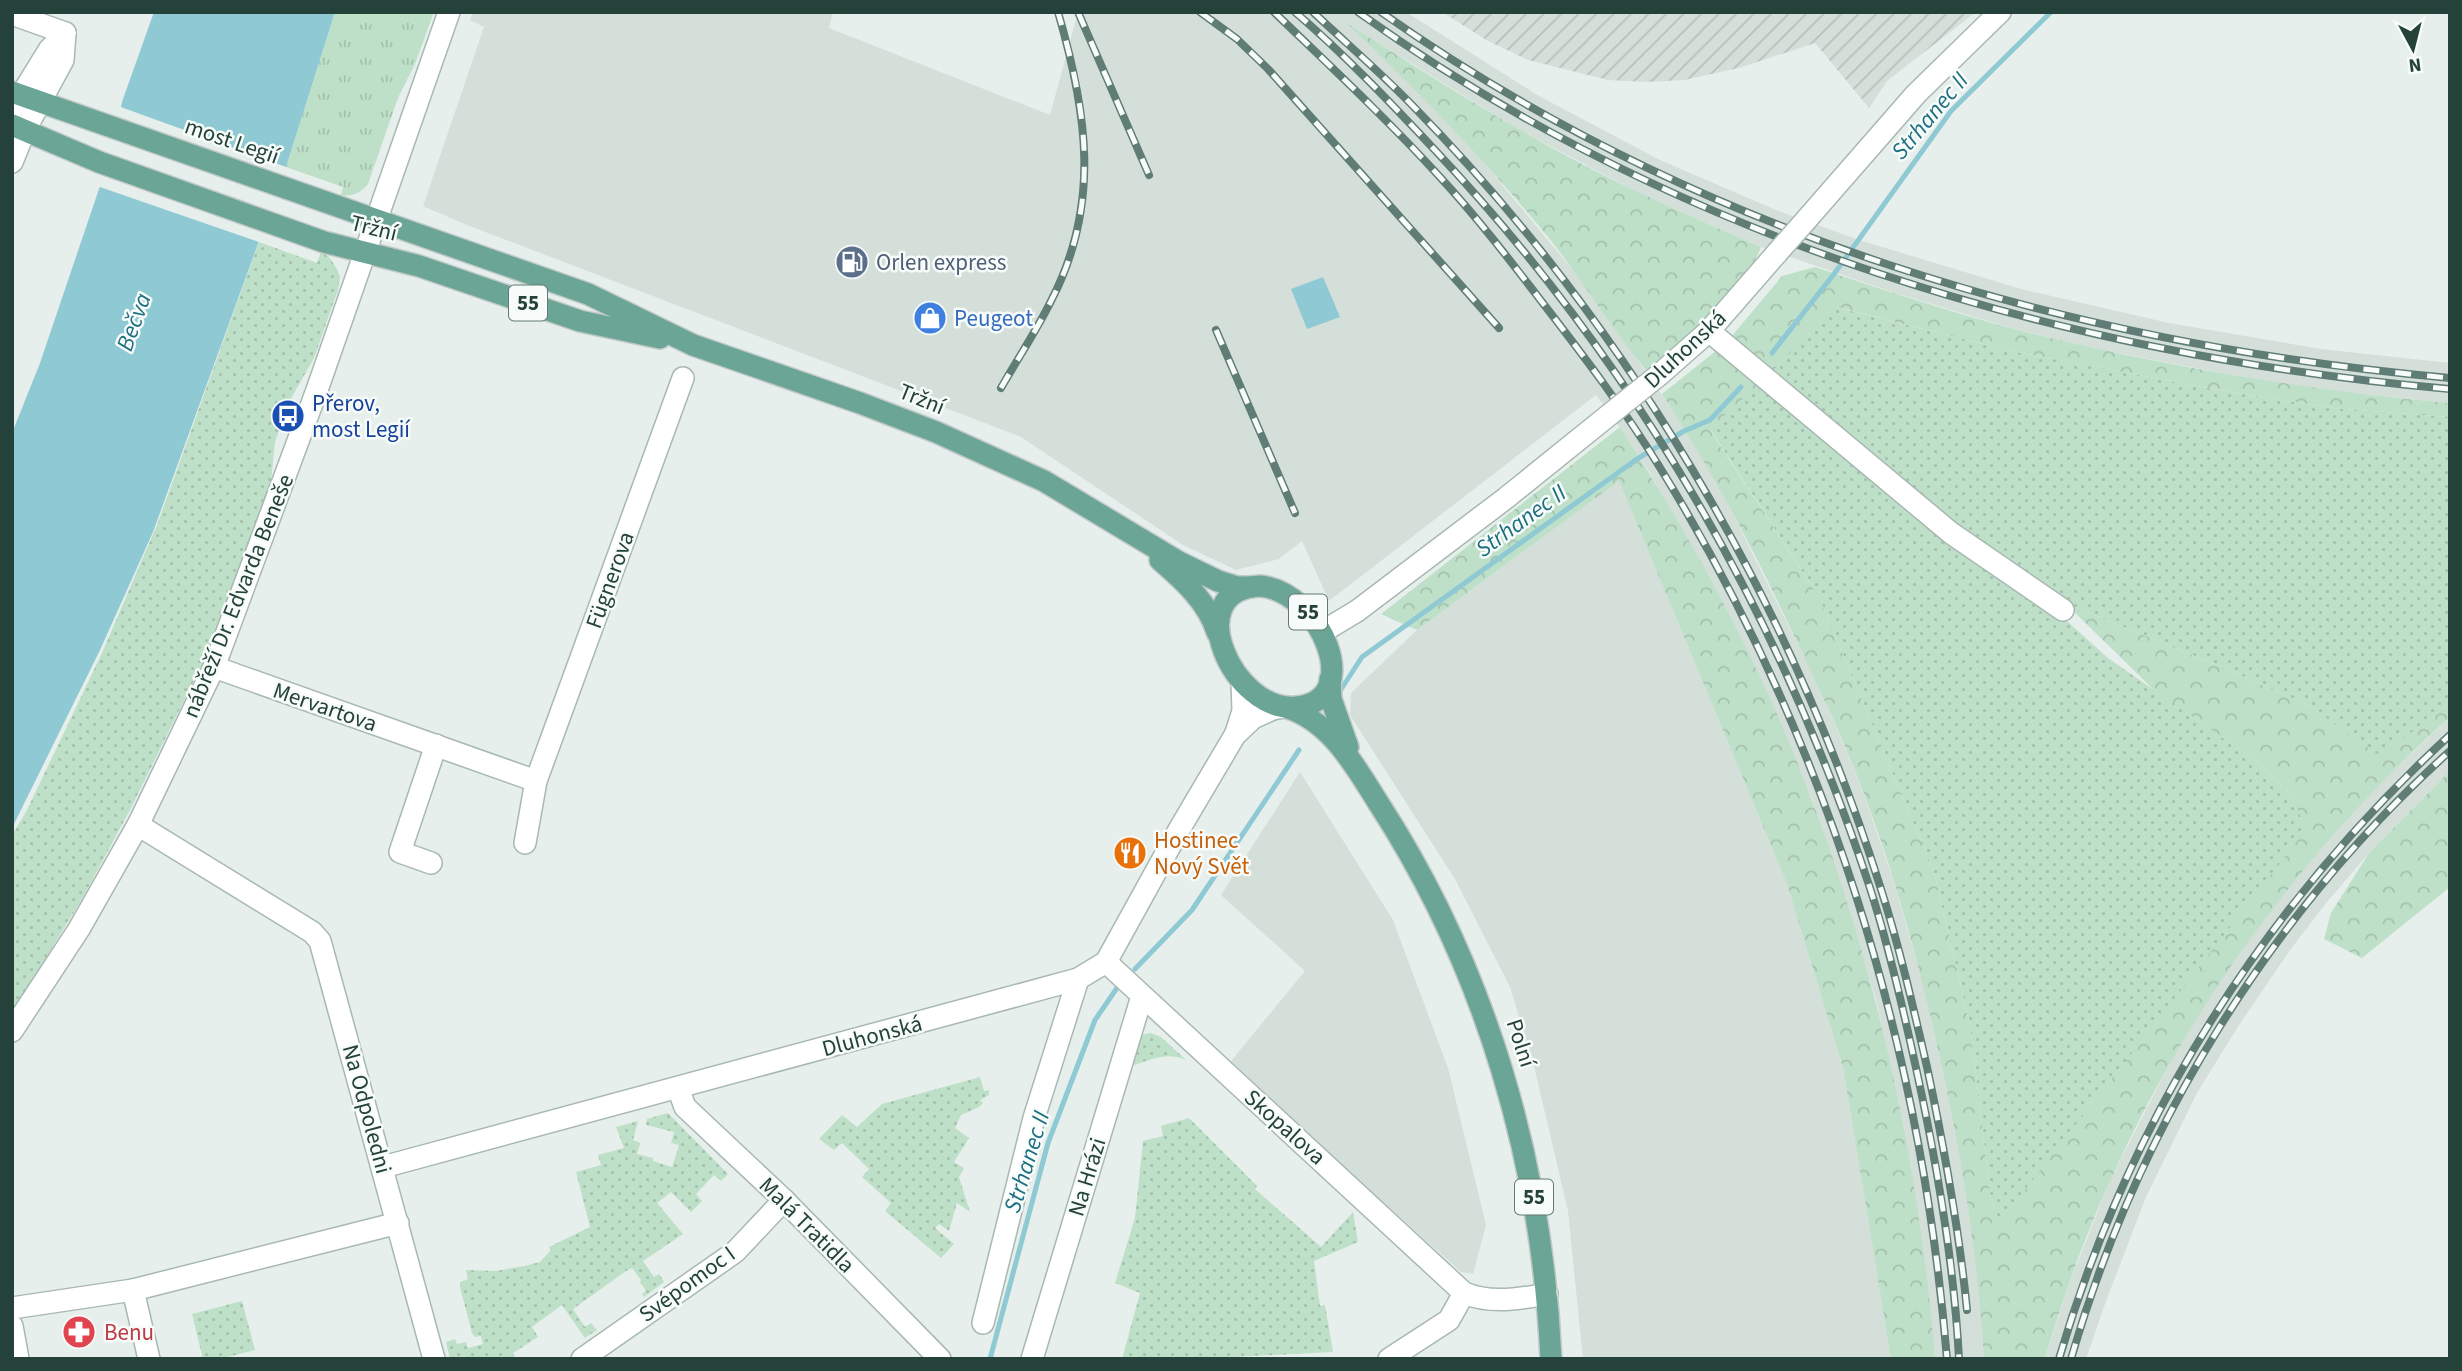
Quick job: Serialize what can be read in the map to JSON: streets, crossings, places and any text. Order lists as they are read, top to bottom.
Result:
{
  "streets": {
    "main road": [
      "most Legií",
      "Tržní",
      "55",
      "Dluhonská",
      "Polní"
    ],
    "street": [
      "Fügnerova",
      "nábřeží Dr. Edvarda Beneše",
      "Mervartova",
      "Na Odpoledni",
      "Skopalova",
      "Na Hrázi",
      "Malá Tratidla",
      "Svépomoc I"
    ]
  },
  "crossings": [
    ["most Legií", "Tržní"],
    ["Tržní", "55"],
    ["Tržní", "Dluhonská"],
    ["Tržní", "nábřeží Dr. Edvarda Beneše"],
    ["Tržní", "Polní"],
    ["55", "Dluhonská"],
    ["55", "Polní"],
    ["Dluhonská", "Polní"],
    ["Dluhonská", "Na Odpoledni"],
    ["Dluhonská", "Skopalova"],
    ["Dluhonská", "Malá Tratidla"],
    ["Fügnerova", "Mervartova"],
    ["nábřeží Dr. Edvarda Beneše", "Mervartova"],
    ["nábřeží Dr. Edvarda Beneše", "Na Odpoledni"],
    ["Skopalova", "Na Hrázi"],
    ["Malá Tratidla", "Svépomoc I"]
  ],
  "water": ["Strhanec II", "Bečva"],
  "places": {
    "fuel station": ["Orlen express"],
    "shop": ["Peugeot"],
    "bus stop": ["Přerov, most Legií"],
    "restaurant": ["Hostinec Nový Svět"],
    "pharmacy": ["Benu"]
  },
  "north": "bottom"
}
